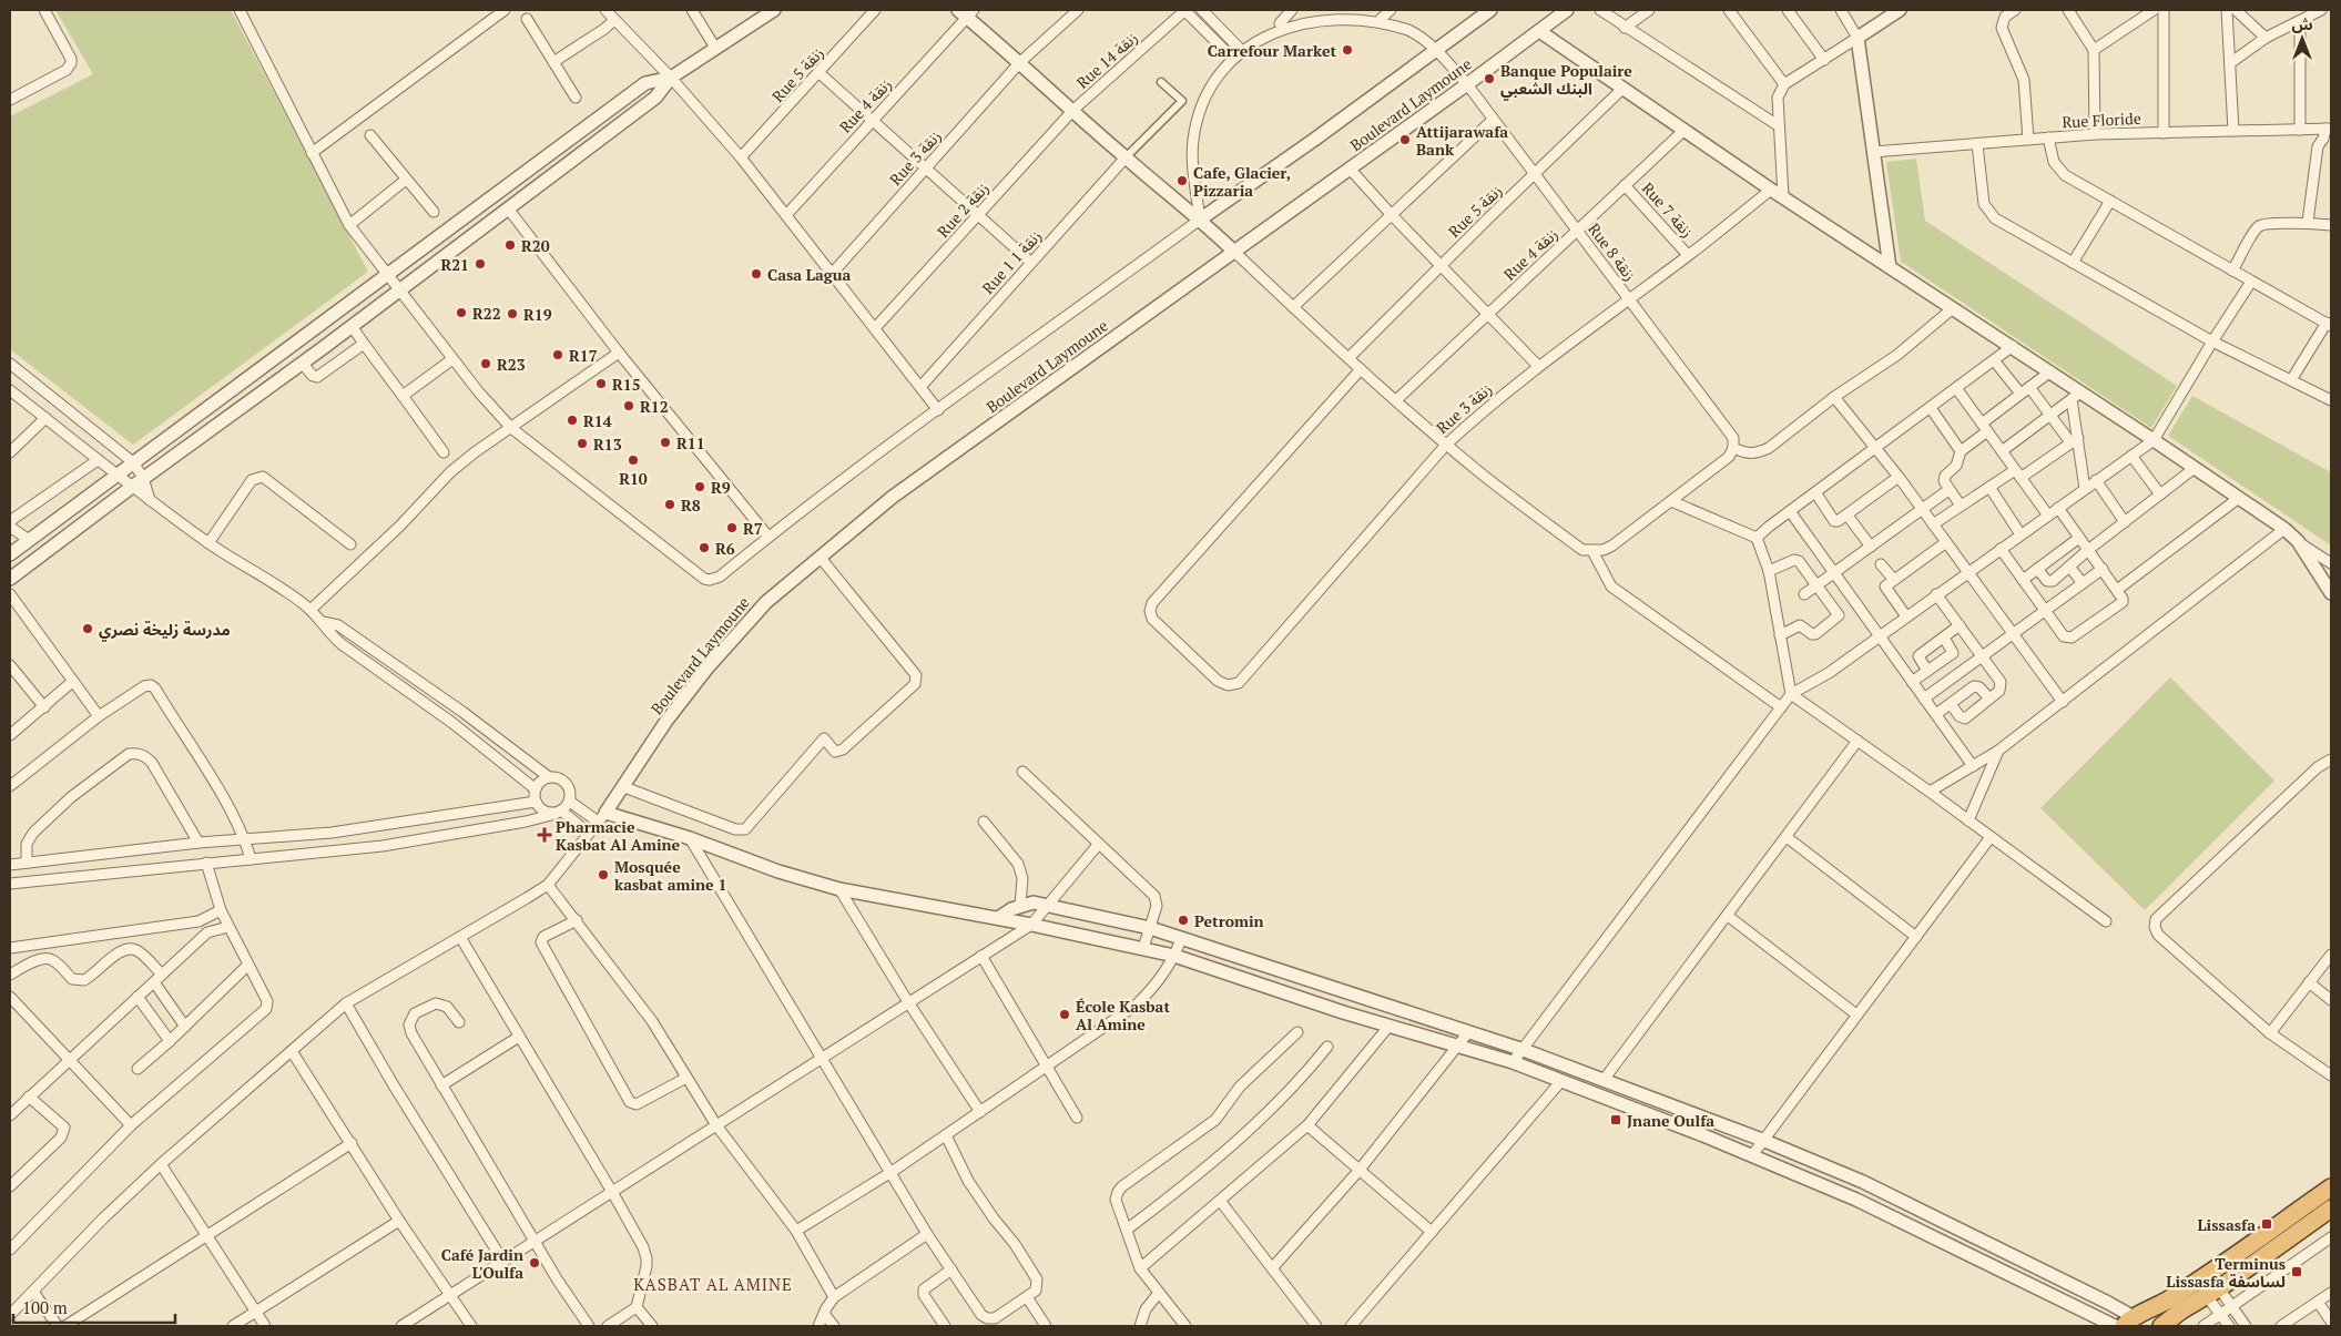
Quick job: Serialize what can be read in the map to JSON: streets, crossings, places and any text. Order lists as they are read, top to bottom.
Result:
{
  "streets": {
    "street": [
      "Rue 14 زنقة",
      "Rue 5 زنقة",
      "Boulevard Laymoune",
      "Rue 4 زنقة",
      "Rue Floride",
      "Rue 3 زنقة",
      "Rue 2 زنقة",
      "Rue 7 زنقة",
      "Rue 8 زنقة",
      "Rue 1 زنقة 1"
    ]
  },
  "crossings": [
    ["Rue 14 زنقة", "Rue 2 زنقة"],
    ["Rue 5 زنقة", "Rue 8 زنقة"],
    ["Boulevard Laymoune", "Rue 8 زنقة"],
    ["Rue 4 زنقة", "Rue 7 زنقة"],
    ["Rue 4 زنقة", "Rue 8 زنقة"],
    ["Rue 3 زنقة", "Rue 7 زنقة"],
    ["Rue 3 زنقة", "Rue 8 زنقة"]
  ],
  "districts": ["KASBAT AL AMINE"],
  "places": {
    "other": [
      "Carrefour Market",
      "Banque Populaire البنك الشعبي",
      "Attijarawafa Bank",
      "Cafe, Glacier, Pizzaria",
      "R20",
      "R21",
      "Casa Lagua",
      "R22",
      "R19",
      "R17",
      "R23",
      "R15",
      "R12",
      "R14",
      "R11",
      "R13",
      "R10",
      "R9",
      "R8",
      "R7",
      "R6",
      "مدرسة زليخة نصري",
      "Mosquée kasbat amine 1",
      "Petromin",
      "École Kasbat Al Amine",
      "Café Jardin L'Oulfa"
    ],
    "health": ["Pharmacie Kasbat Al Amine"],
    "transit": ["Jnane Oulfa", "Lissasfa", "Terminus Lissasfa لساسفة"]
  },
  "scale_bar": "100 m",
  "north": "top"
}
